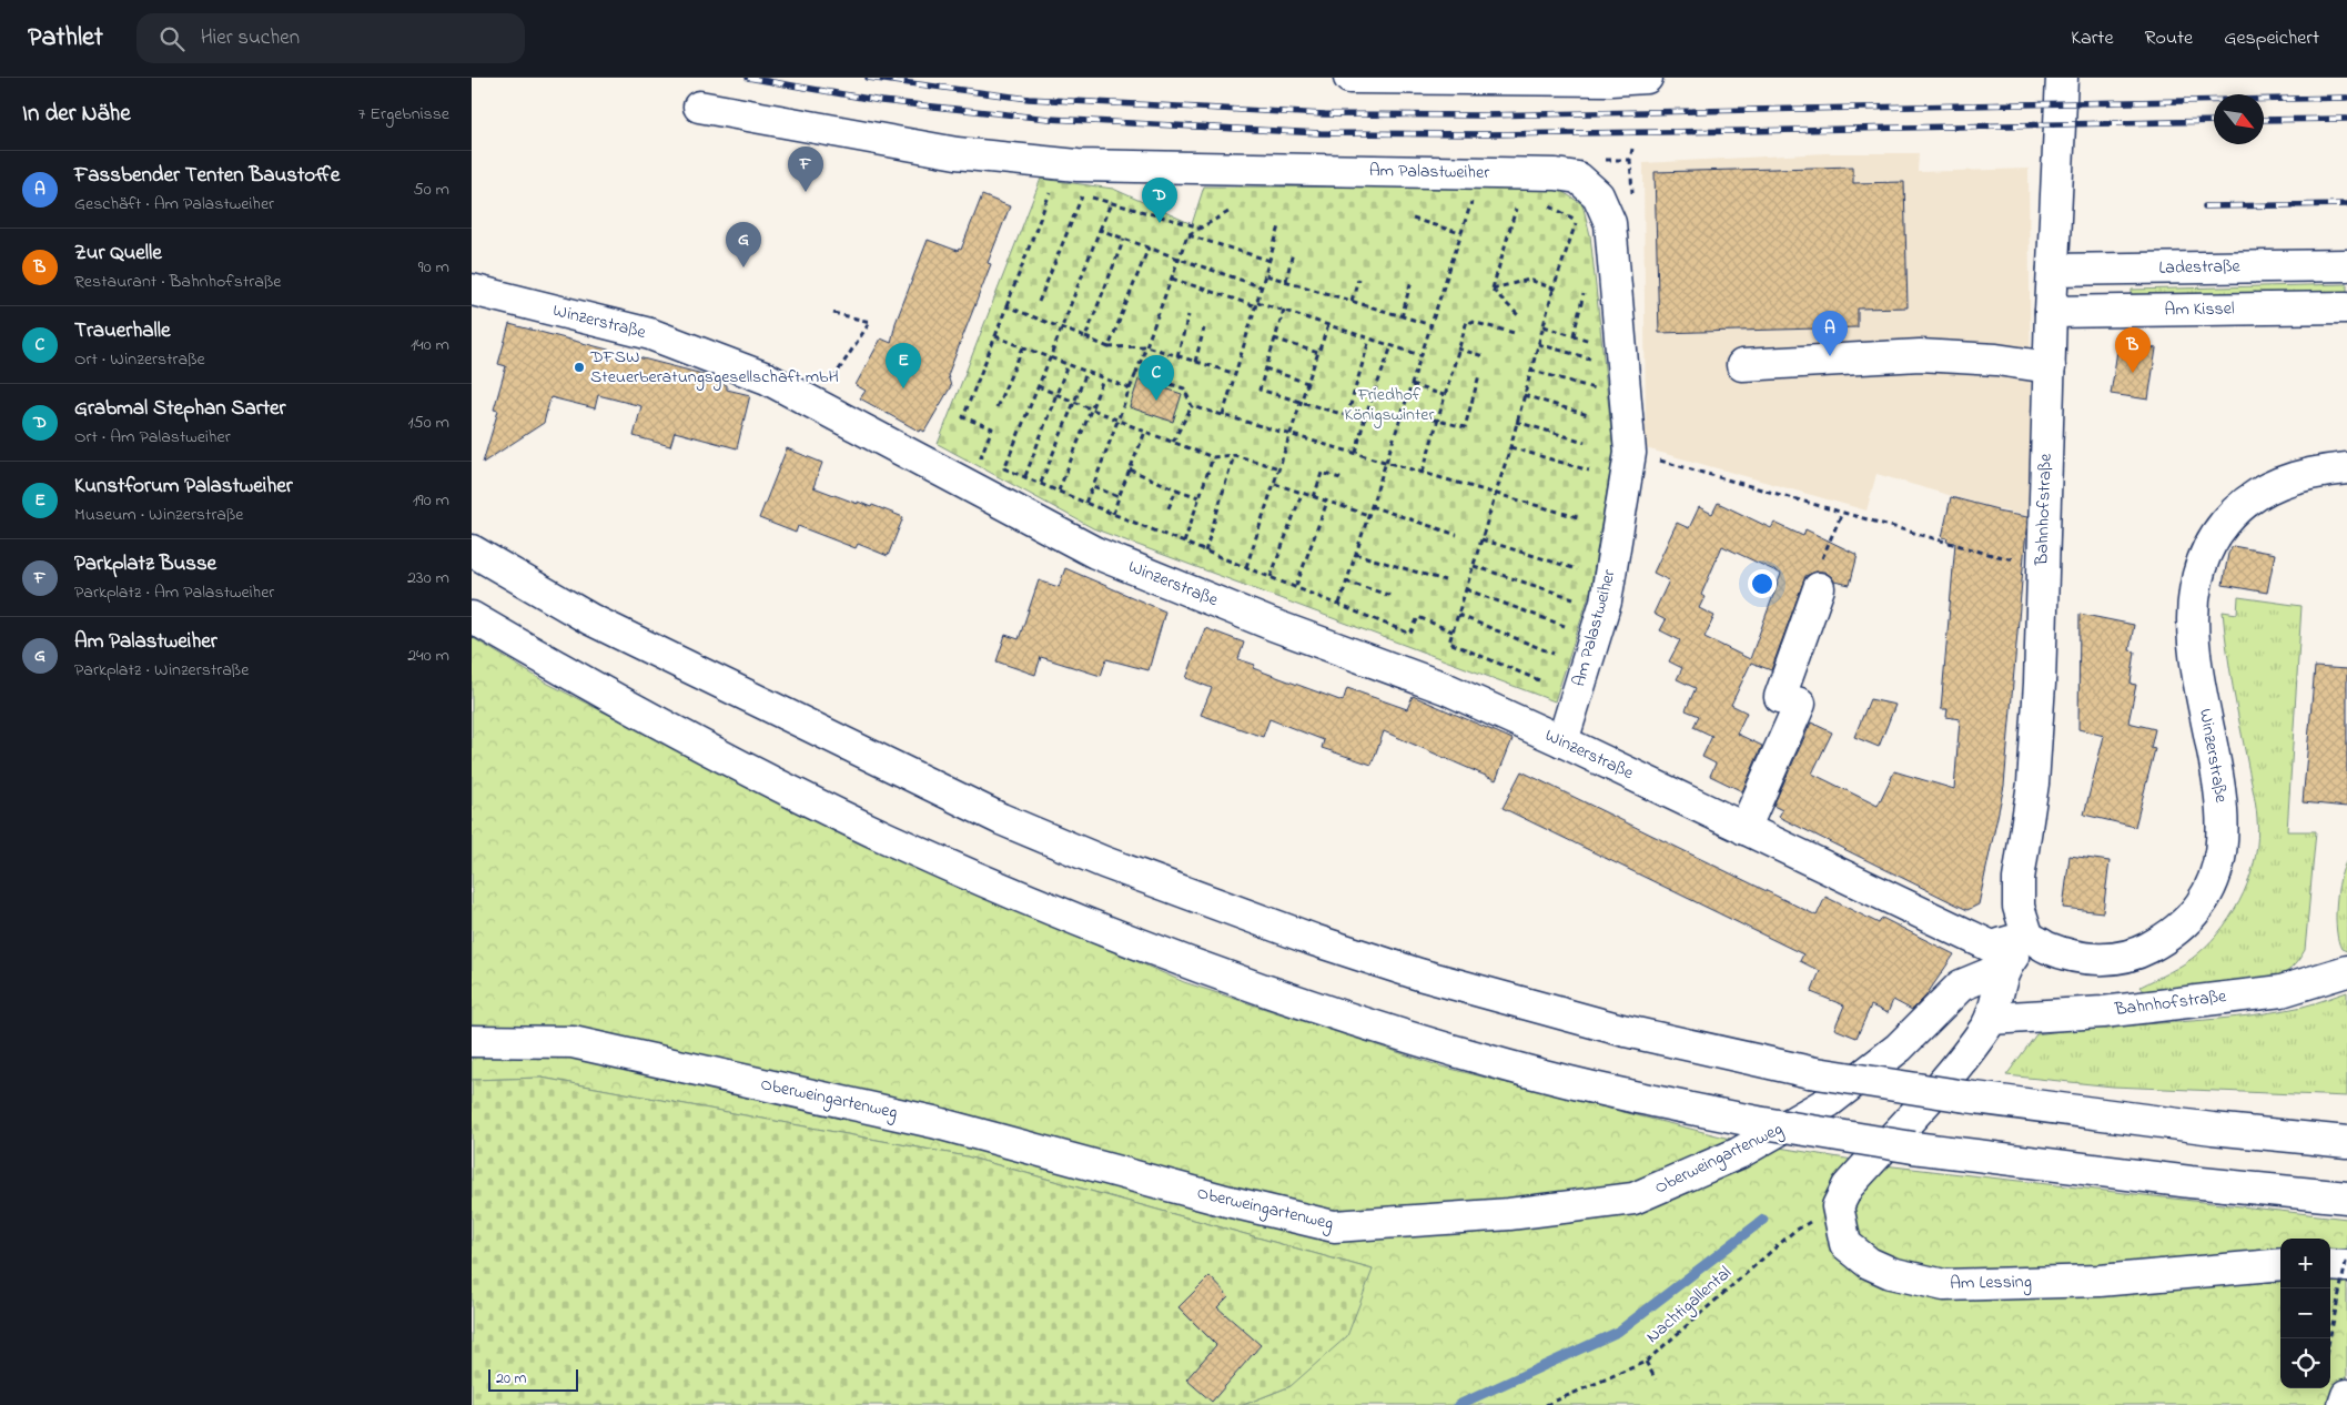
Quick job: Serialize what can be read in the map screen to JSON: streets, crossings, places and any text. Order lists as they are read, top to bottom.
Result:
{
  "streets": {
    "main road": [
      "Am Palastweiher",
      "Ladestraße",
      "Am Kissel",
      "Winzerstraße",
      "Bahnhofstraße",
      "Oberweingartenweg",
      "Am Lessing"
    ],
    "path": ["Nachtigallental"]
  },
  "crossings": [
    ["Am Palastweiher", "Winzerstraße"],
    ["Ladestraße", "Bahnhofstraße"],
    ["Am Kissel", "Bahnhofstraße"],
    ["Winzerstraße", "Bahnhofstraße"],
    ["Am Lessing", "Nachtigallental"]
  ],
  "parks": ["Friedhof Königswinter"],
  "places": ["DFSW Steuerberatungsgesellschaft mbH"],
  "scale_bar": "20 m",
  "north": "bottom right",
  "page": {
    "header": "Pathlet",
    "search": "Hier suchen",
    "nav": ["Karte", "Route", "Gespeichert"],
    "heading": ["In der Nähe", "7 Ergebnisse"],
    "pins": [
      "F",
      "D",
      "G",
      "A",
      "B",
      "E",
      "C"
    ],
    "list": [
      {
        "mark": "A",
        "name": "Fassbender Tenten Baustoffe",
        "note": "Geschäft · Am Palastweiher",
        "value": "50 m"
      },
      {
        "mark": "B",
        "name": "Zur Quelle",
        "note": "Restaurant · Bahnhofstraße",
        "value": "90 m"
      },
      {
        "mark": "C",
        "name": "Trauerhalle",
        "note": "Ort · Winzerstraße",
        "value": "140 m"
      },
      {
        "mark": "D",
        "name": "Grabmal Stephan Sarter",
        "note": "Ort · Am Palastweiher",
        "value": "150 m"
      },
      {
        "mark": "E",
        "name": "Kunstforum Palastweiher",
        "note": "Museum · Winzerstraße",
        "value": "190 m"
      },
      {
        "mark": "F",
        "name": "Parkplatz Busse",
        "note": "Parkplatz · Am Palastweiher",
        "value": "230 m"
      },
      {
        "mark": "G",
        "name": "Am Palastweiher",
        "note": "Parkplatz · Winzerstraße",
        "value": "240 m"
      }
    ],
    "map_buttons": ["+", "−"],
    "scale": "20 m"
  }
}
